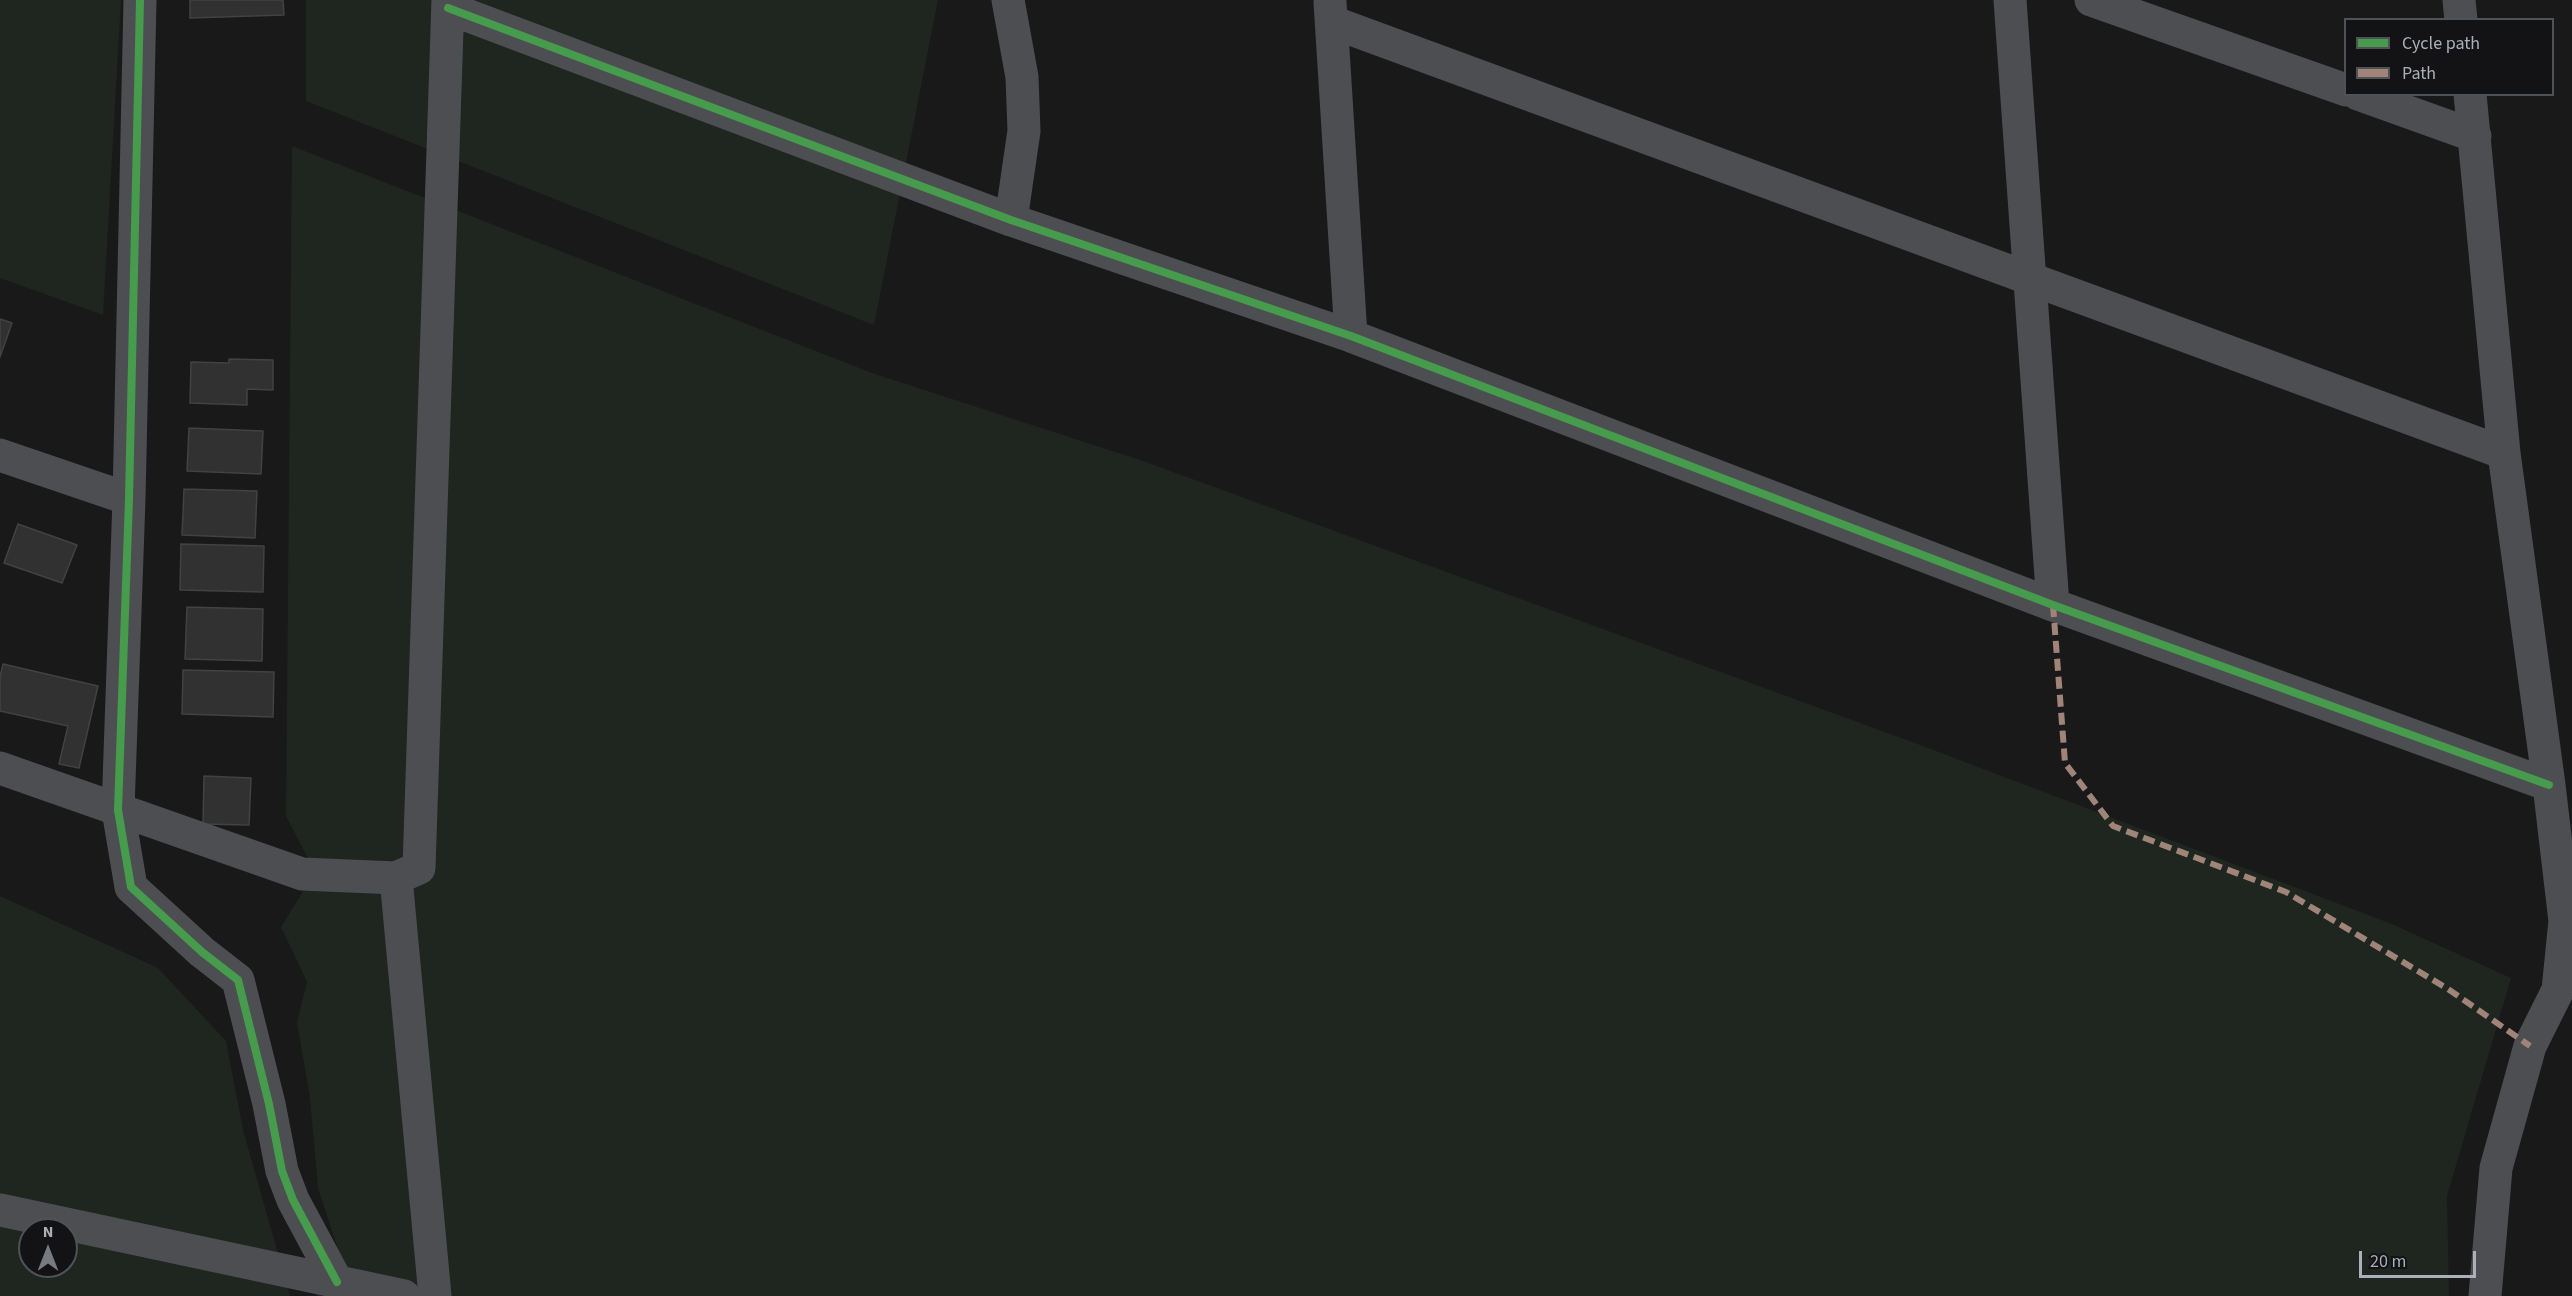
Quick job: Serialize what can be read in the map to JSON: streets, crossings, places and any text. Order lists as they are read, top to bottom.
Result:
{
  "legend": ["Cycle path", "Path"],
  "scale_bar": "20 m",
  "north": "top"
}
